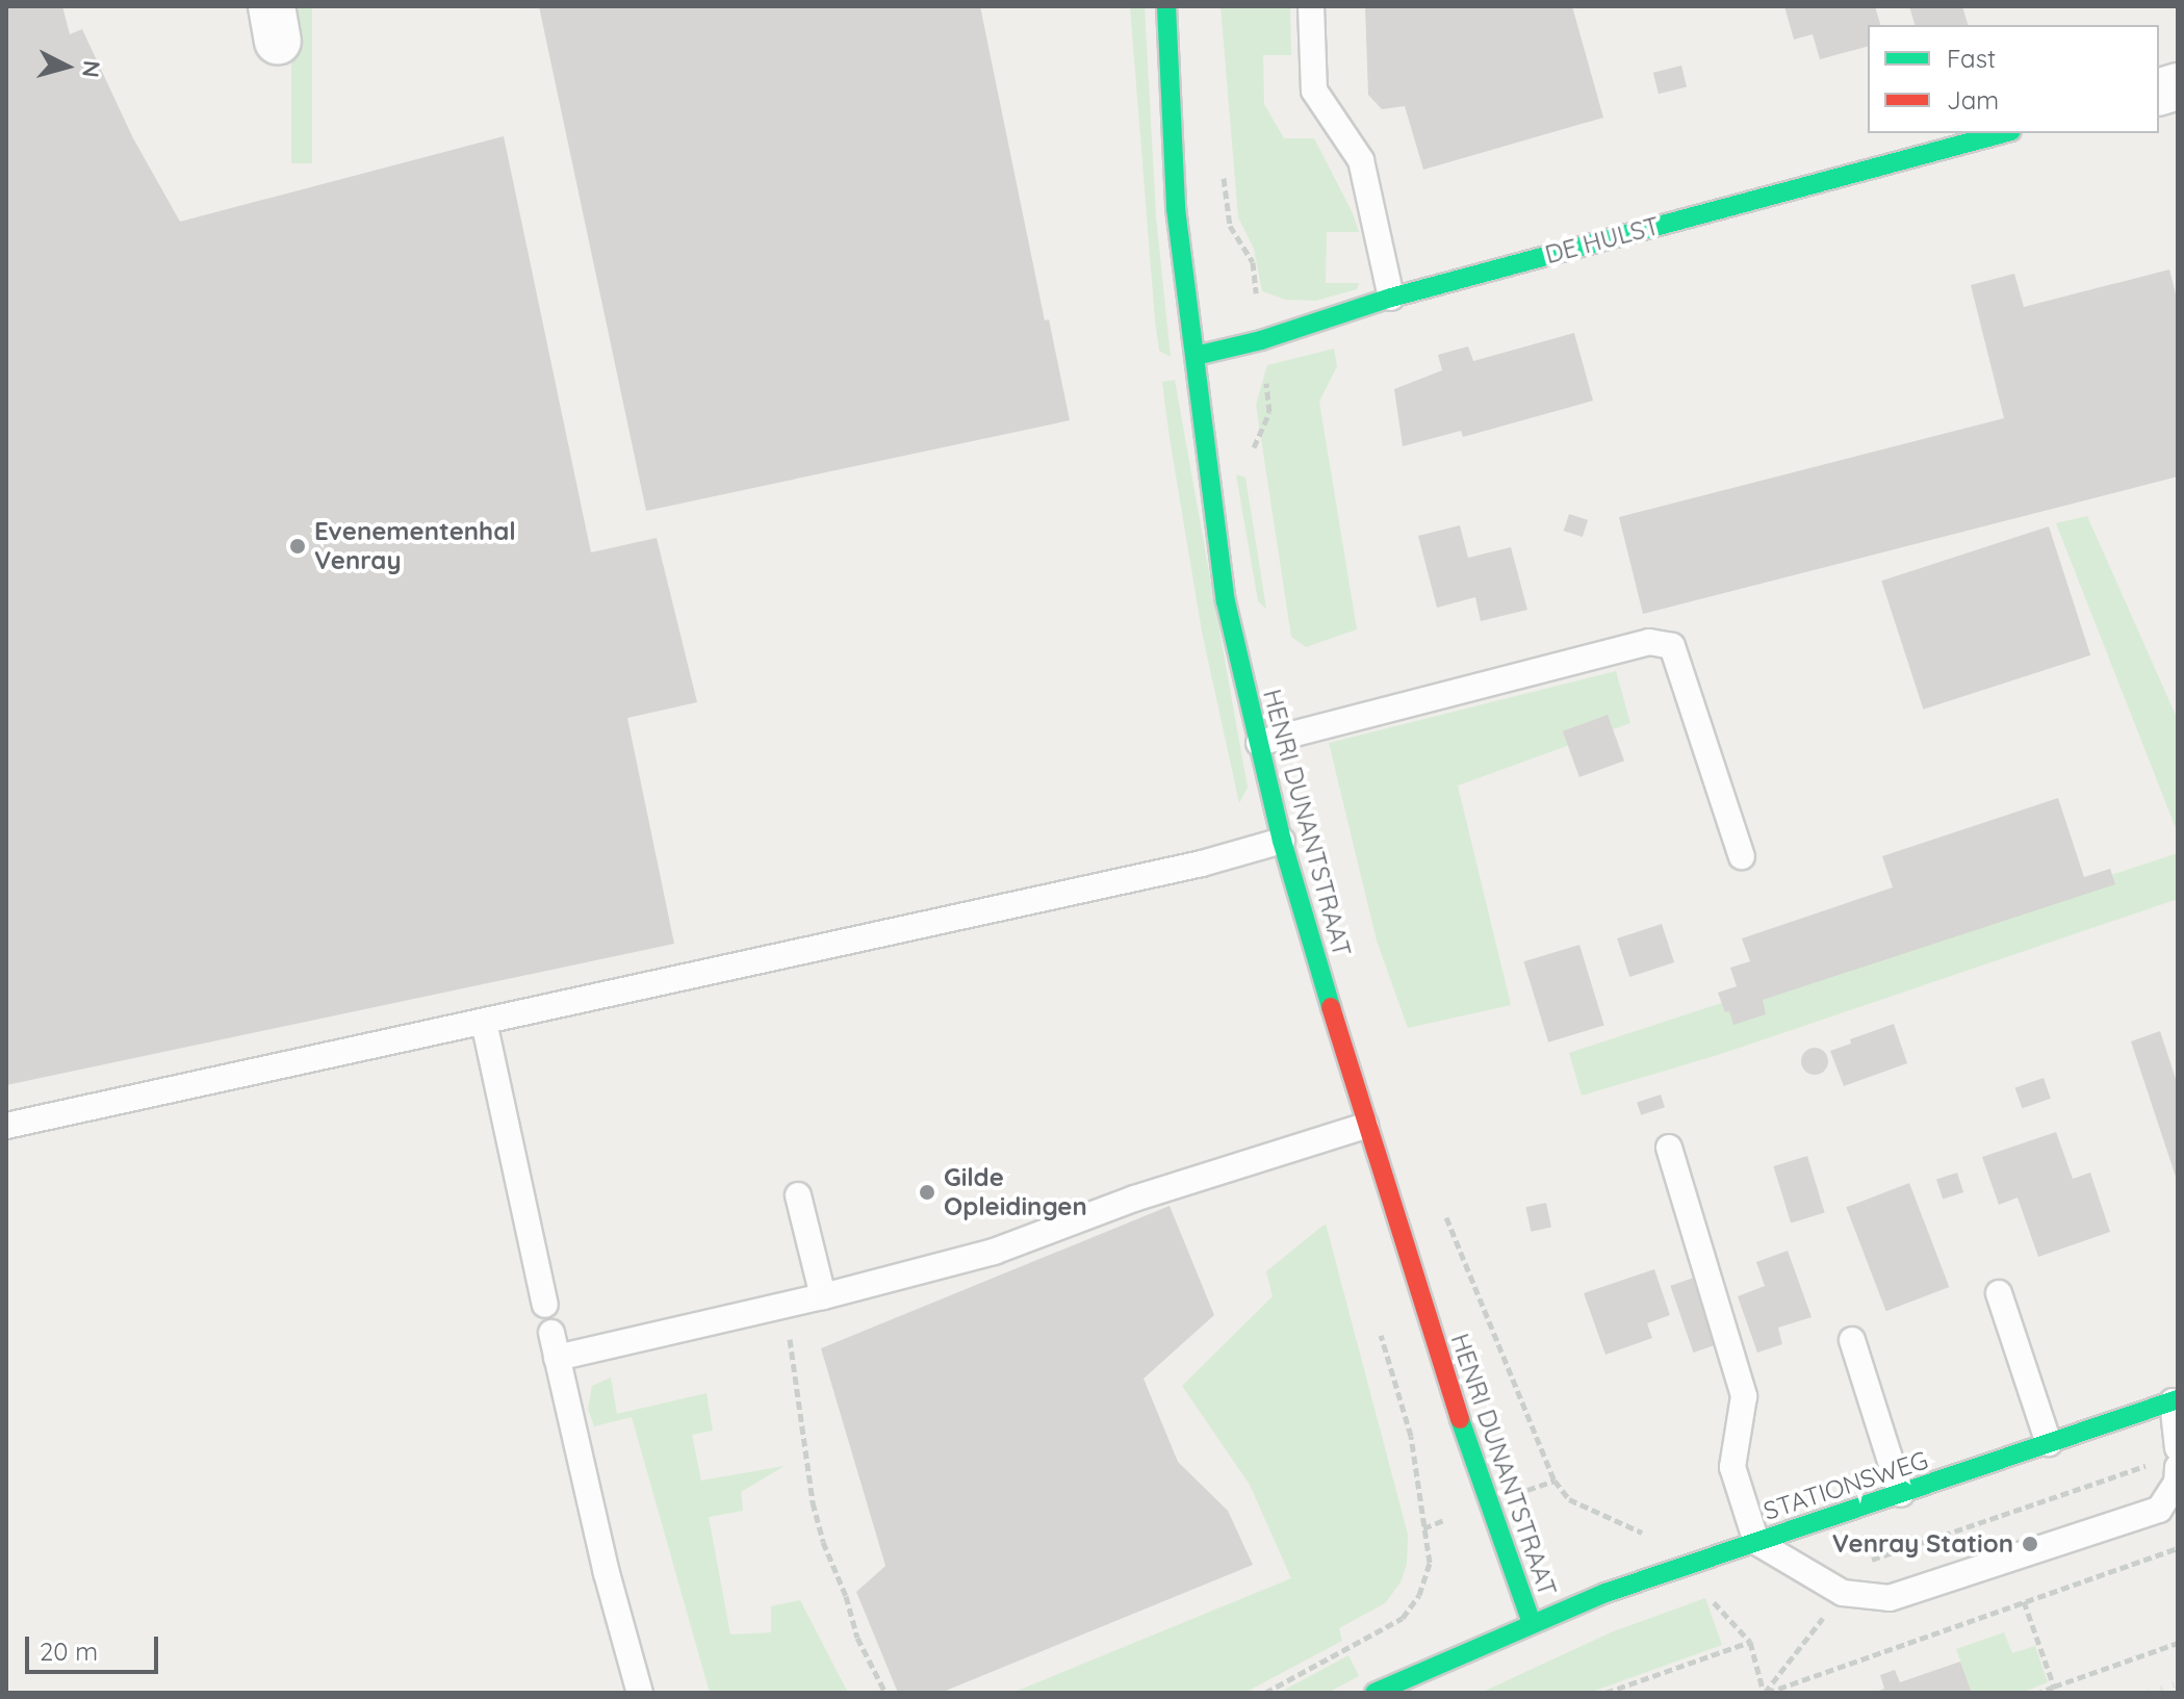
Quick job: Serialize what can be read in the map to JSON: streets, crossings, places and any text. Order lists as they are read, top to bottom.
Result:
{
  "streets": {
    "street": ["DE HULST", "HENRI DUNANTSTRAAT", "STATIONSWEG"]
  },
  "crossings": [
    ["DE HULST", "HENRI DUNANTSTRAAT"],
    ["HENRI DUNANTSTRAAT", "STATIONSWEG"]
  ],
  "places": ["Evenementenhal Venray", "Gilde Opleidingen", "Venray Station"],
  "legend": ["Fast", "Jam"],
  "scale_bar": "20 m",
  "north": "right"
}
